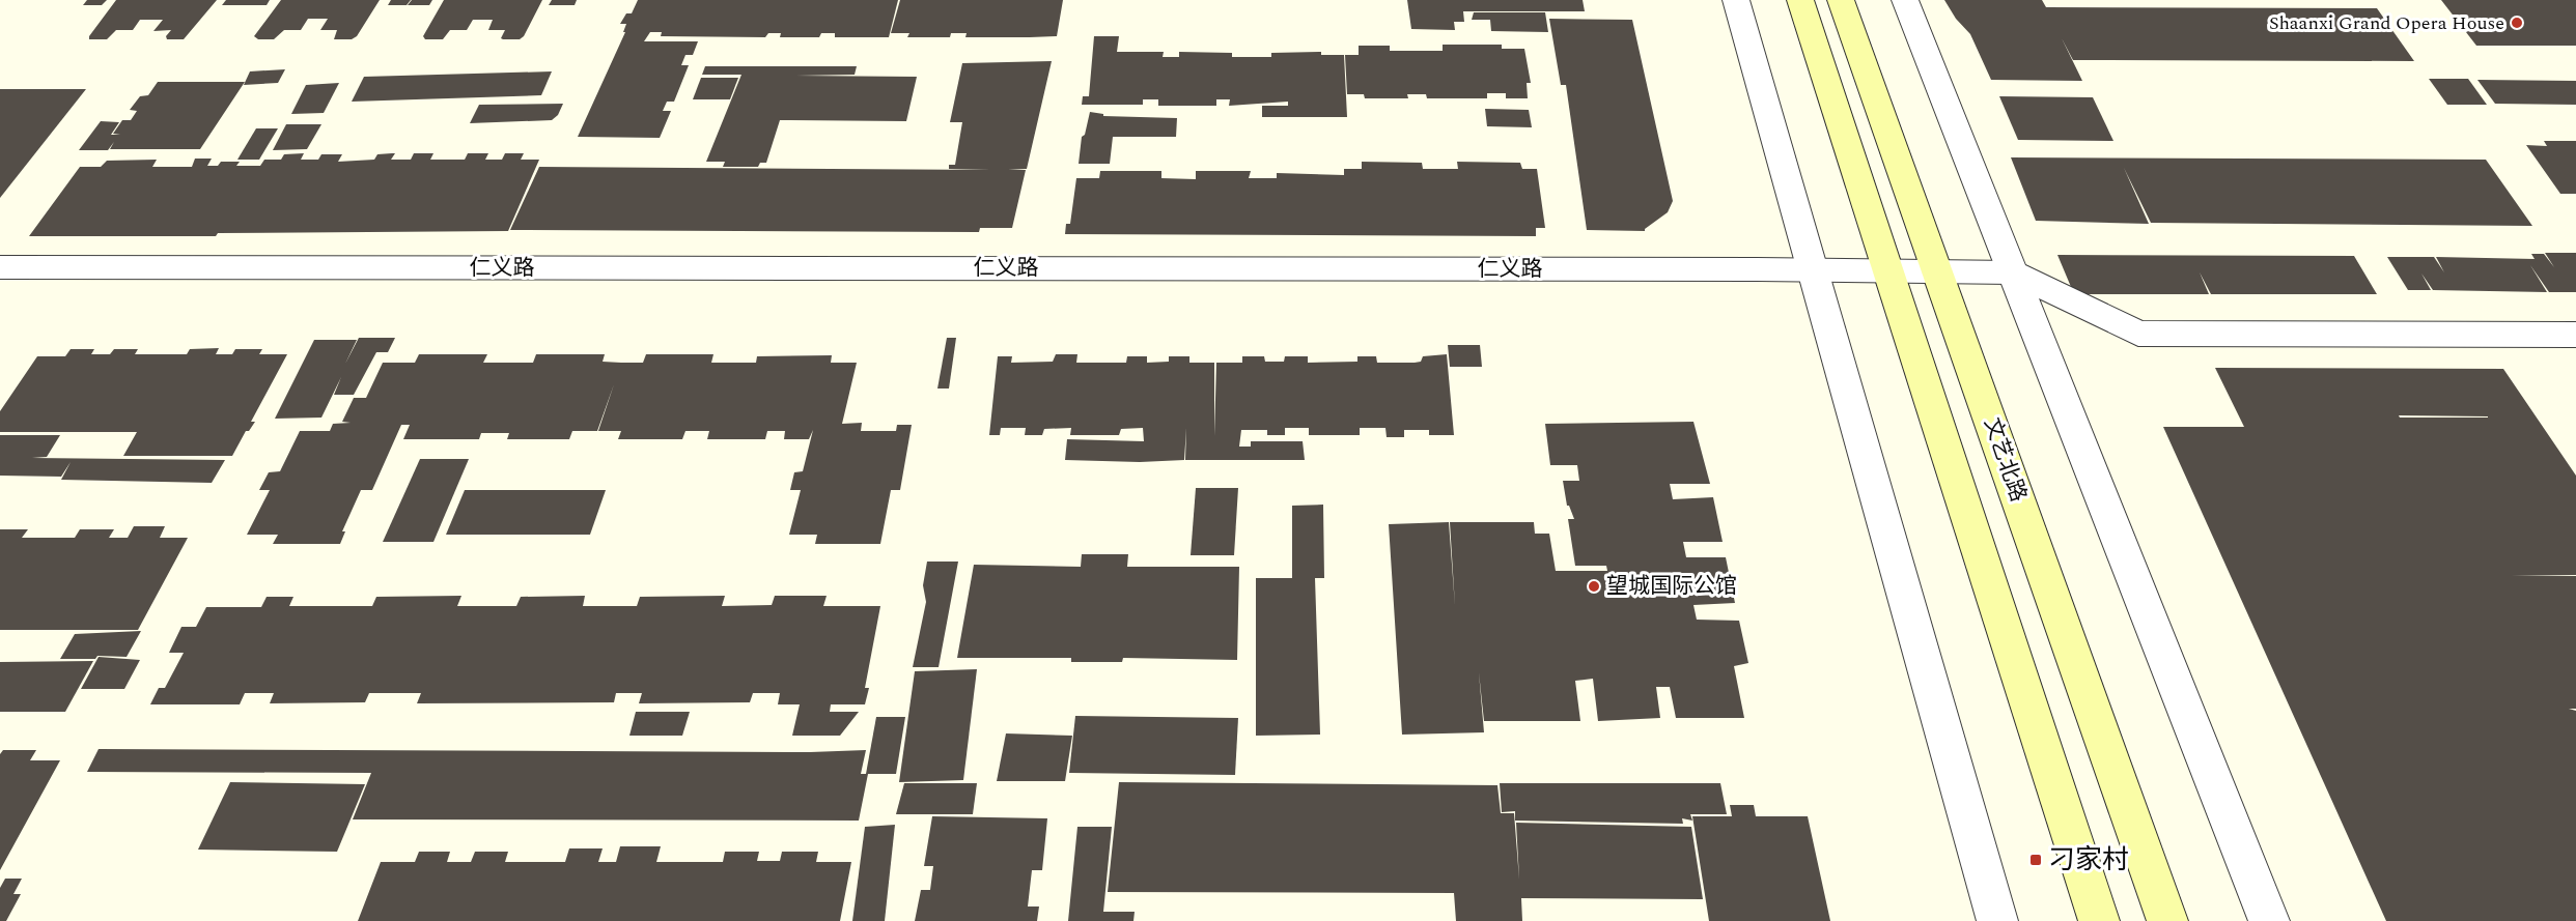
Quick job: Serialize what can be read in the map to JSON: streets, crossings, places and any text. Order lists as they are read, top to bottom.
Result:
{
  "streets": {
    "main road": ["文艺北路"],
    "street": ["仁义路"]
  },
  "crossings": [
    ["仁义路", "文艺北路"]
  ],
  "places": {
    "other": ["Shaanxi Grand Opera House", "望城国际公馆"],
    "transit": ["刁家村"]
  }
}
